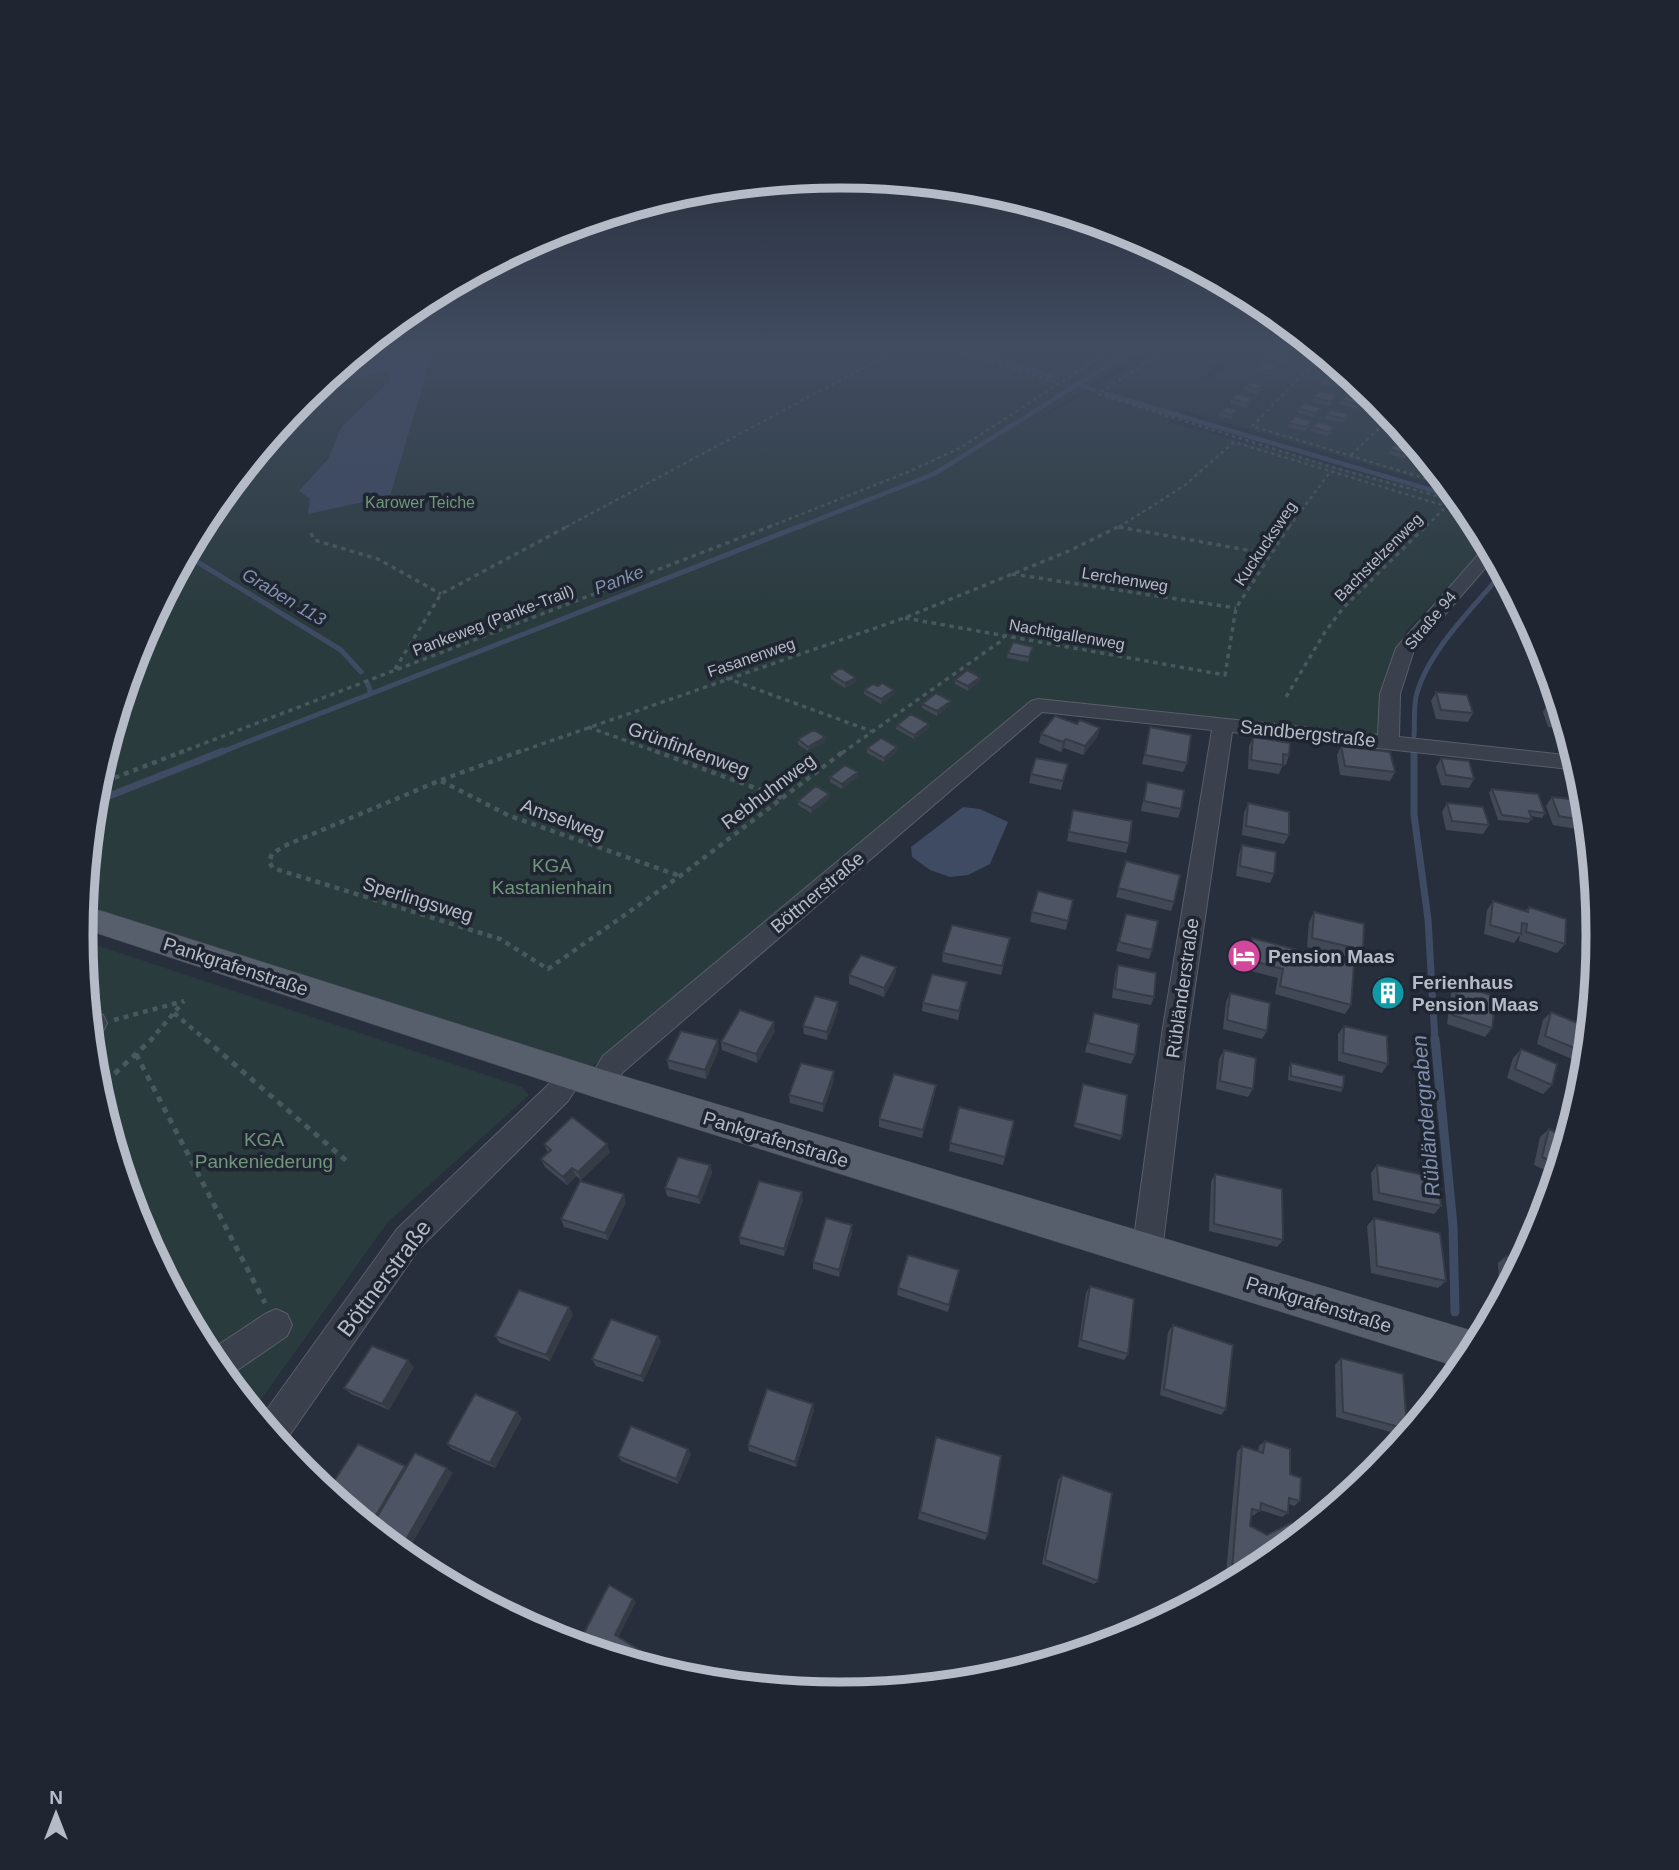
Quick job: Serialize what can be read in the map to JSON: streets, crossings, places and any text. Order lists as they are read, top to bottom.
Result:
{
  "streets": {
    "main road": ["Pankgrafenstraße"],
    "street": [
      "Straße 94",
      "Sandbergstraße",
      "Böttnerstraße",
      "Rübländerstraße"
    ],
    "path": [
      "Kuckucksweg",
      "Bachstelzenweg",
      "Lerchenweg",
      "Pankeweg (Panke-Trail)",
      "Nachtigallenweg",
      "Fasanenweg",
      "Grünfinkenweg",
      "Rebhuhnweg",
      "Amselweg",
      "Sperlingsweg"
    ]
  },
  "crossings": [
    ["Kuckucksweg", "Bachstelzenweg"],
    ["Kuckucksweg", "Lerchenweg"],
    ["Kuckucksweg", "Nachtigallenweg"],
    ["Kuckucksweg", "Fasanenweg"],
    ["Bachstelzenweg", "Fasanenweg"],
    ["Lerchenweg", "Fasanenweg"],
    ["Straße 94", "Sandbergstraße"],
    ["Nachtigallenweg", "Fasanenweg"],
    ["Nachtigallenweg", "Rebhuhnweg"],
    ["Fasanenweg", "Grünfinkenweg"],
    ["Fasanenweg", "Amselweg"],
    ["Fasanenweg", "Sperlingsweg"],
    ["Sandbergstraße", "Böttnerstraße"],
    ["Sandbergstraße", "Rübländerstraße"],
    ["Grünfinkenweg", "Rebhuhnweg"],
    ["Rebhuhnweg", "Amselweg"],
    ["Rebhuhnweg", "Sperlingsweg"],
    ["Böttnerstraße", "Pankgrafenstraße"],
    ["Pankgrafenstraße", "Rübländerstraße"]
  ],
  "water": ["Panke", "Graben 113", "Rübländergraben"],
  "parks": ["Karower Teiche", "KGA Kastanienhain", "KGA Pankeniederung"],
  "places": {
    "hotel": ["Pension Maas"],
    "building": ["Ferienhaus Pension Maas"]
  },
  "north": "top"
}
